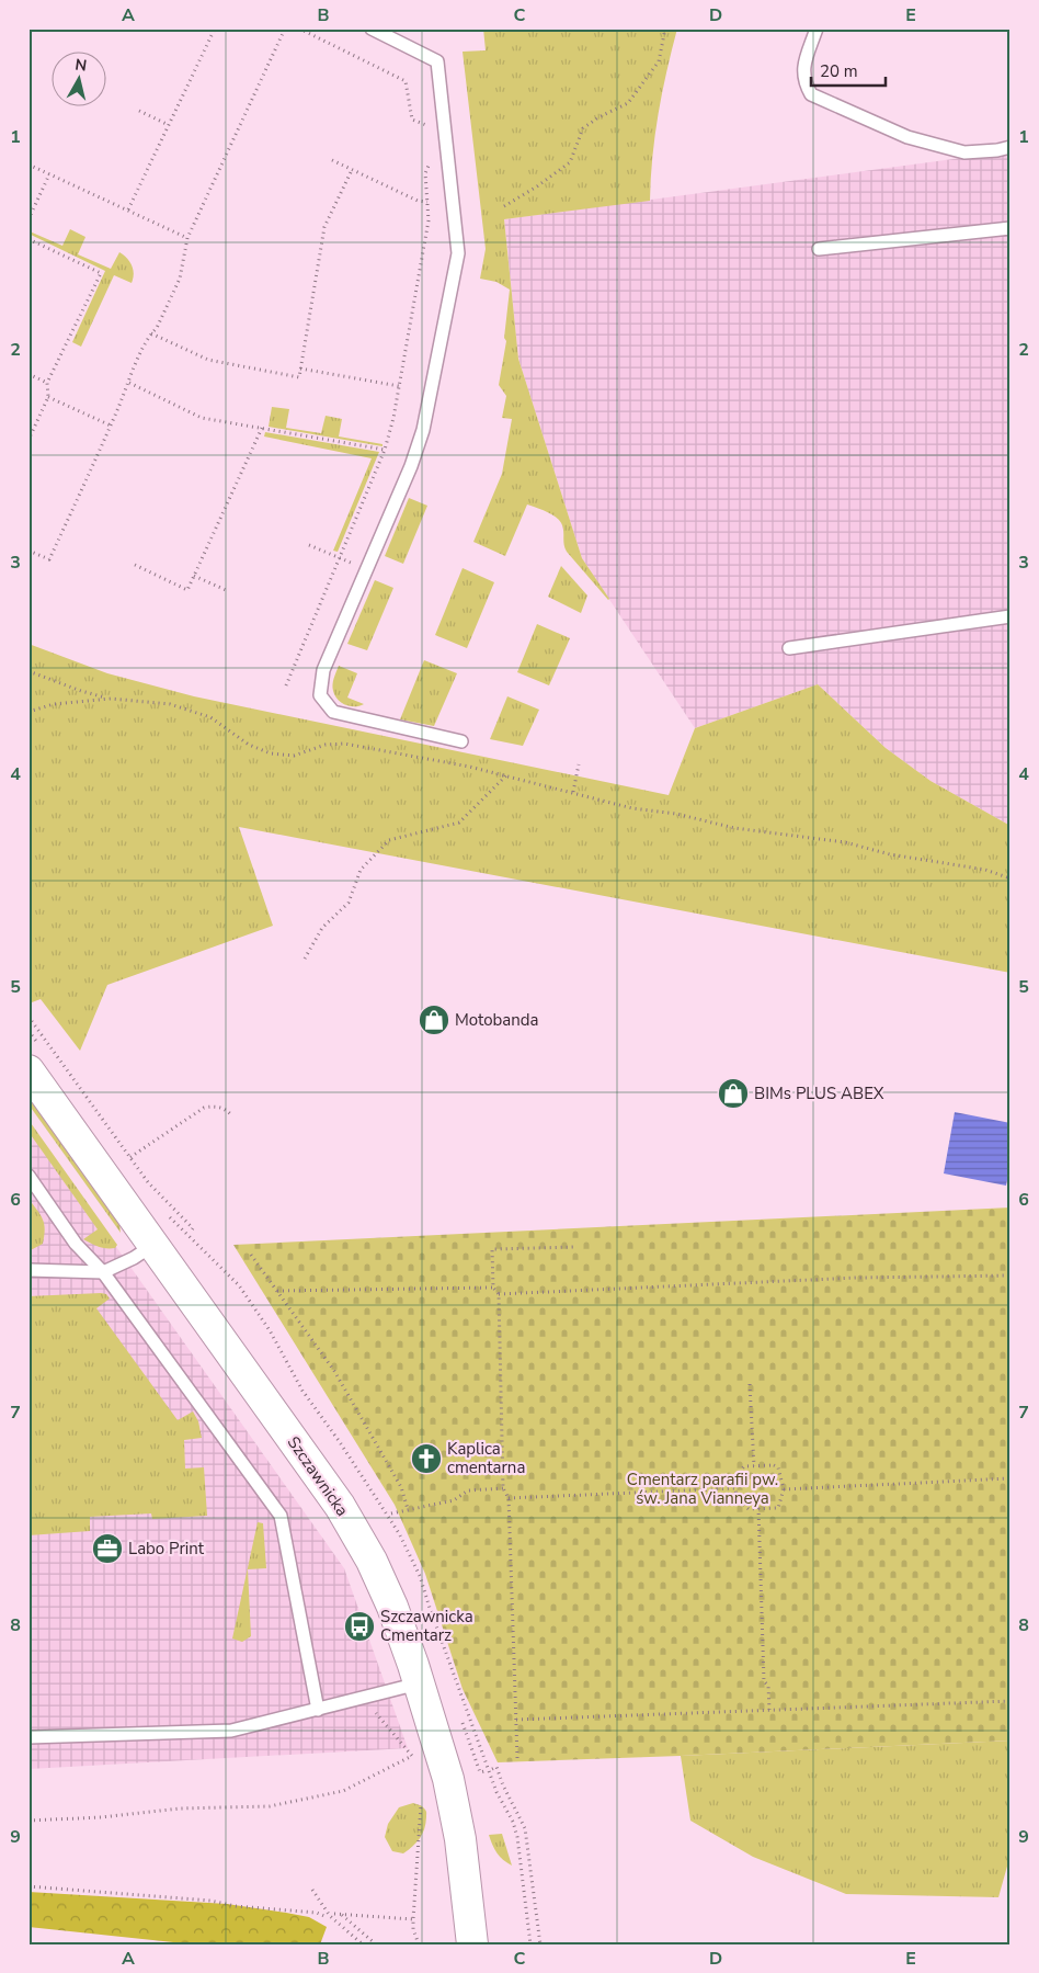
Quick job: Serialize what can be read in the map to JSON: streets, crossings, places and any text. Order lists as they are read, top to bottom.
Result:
{
  "streets": {
    "street": ["Szczawnicka"]
  },
  "parks": ["Cmentarz parafii pw. św. Jana Vianneya"],
  "places": {
    "shop": ["Motobanda", "BIMs PLUS ABEX"],
    "church": ["Kaplica cmentarna"],
    "office": ["Labo Print"],
    "bus stop": ["Szczawnicka Cmentarz"]
  },
  "scale_bar": "20 m",
  "north": "top",
  "grid": {
    "columns": [
      "A",
      "B",
      "C",
      "D",
      "E"
    ],
    "rows": [
      "1",
      "2",
      "3",
      "4",
      "5",
      "6",
      "7",
      "8",
      "9"
    ]
  }
}
